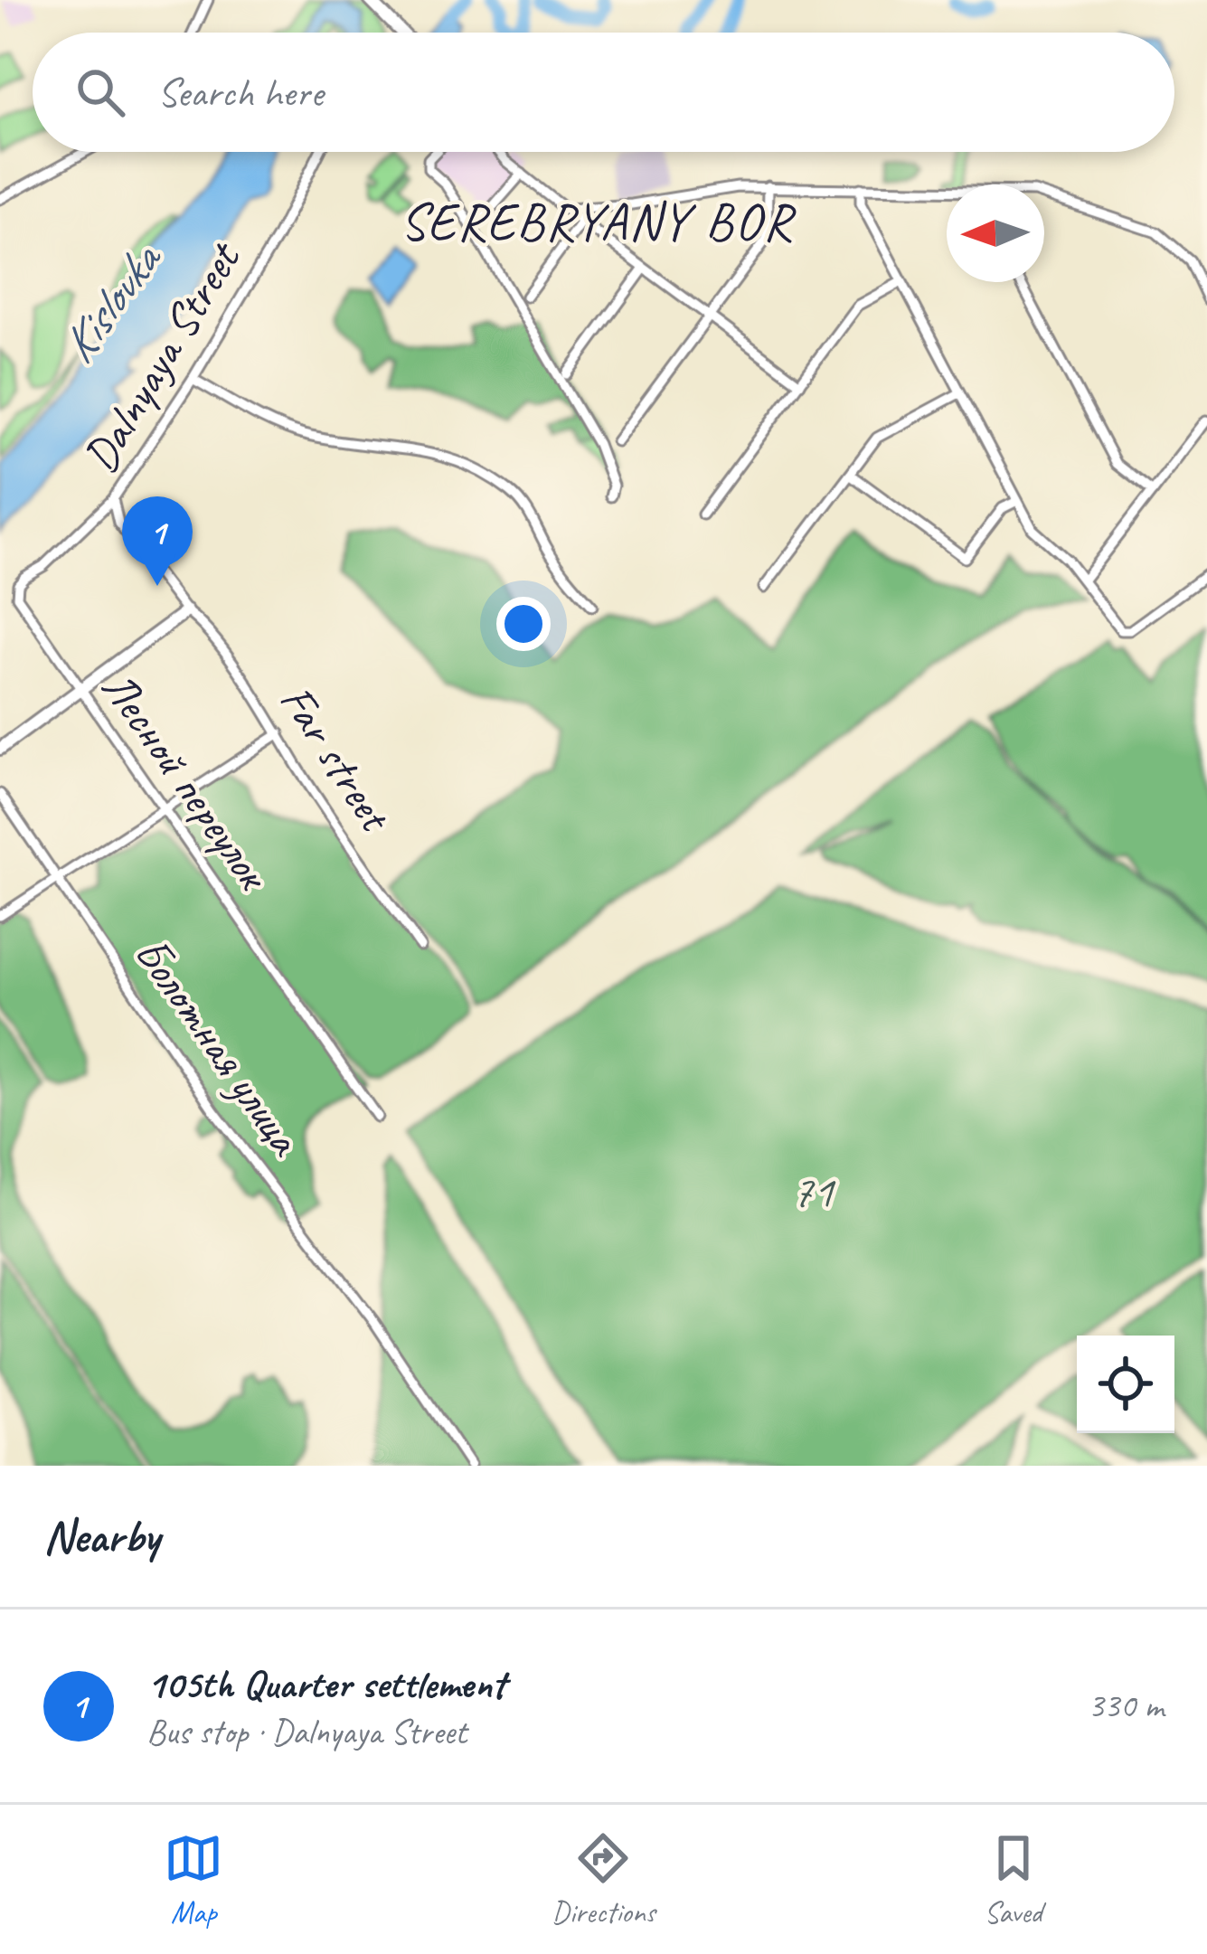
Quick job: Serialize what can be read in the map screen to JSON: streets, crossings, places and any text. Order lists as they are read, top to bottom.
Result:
{
  "streets": {
    "street": [
      "Dalnyaya Street",
      "Far street",
      "Лесной переулок",
      "Болотная улица"
    ]
  },
  "crossings": [
    ["Dalnyaya Street", "Far street"],
    ["Dalnyaya Street", "Лесной переулок"]
  ],
  "districts": ["SEREBRYANY BOR"],
  "water": ["Kislovka"],
  "parks": ["71"],
  "north": "left",
  "page": {
    "search": "Search here",
    "pins": "1",
    "heading": "Nearby",
    "list": [
      {
        "mark": "1",
        "name": "105th Quarter settlement",
        "note": "Bus stop · Dalnyaya Street",
        "value": "330 m"
      }
    ],
    "nav": ["Map", "Directions", "Saved"]
  }
}
